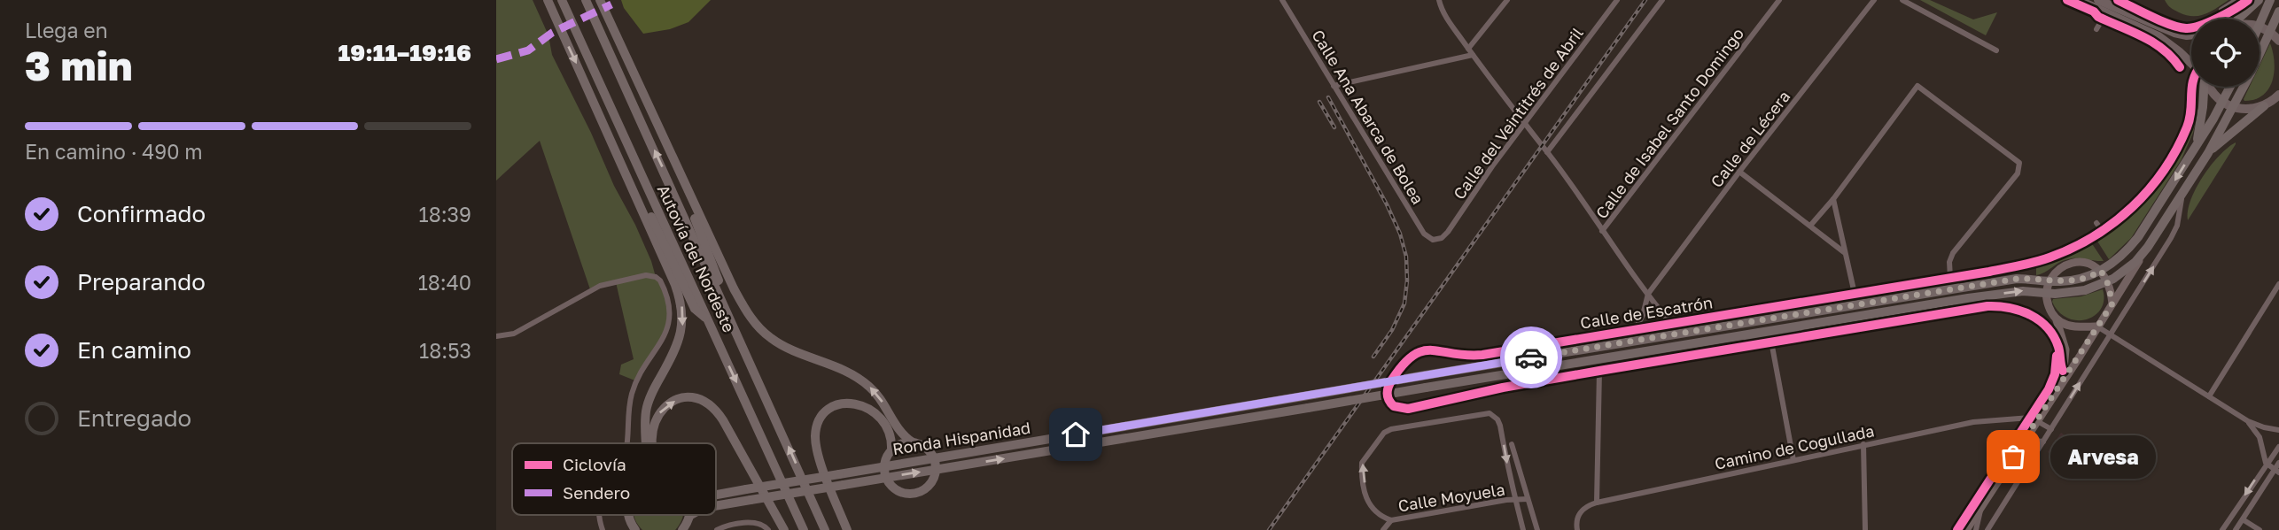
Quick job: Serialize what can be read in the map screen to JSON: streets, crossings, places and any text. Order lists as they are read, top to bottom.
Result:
{
  "streets": {
    "highway": ["Autovía del Nordeste", "Ronda Hispanidad"],
    "street": [
      "Calle del Veintitrés de Abril",
      "Calle Ana Abarca de Bolea",
      "Calle de Isabel Santo Domingo",
      "Calle de Lécera",
      "Calle de Escatrón",
      "Camino de Cogullada",
      "Calle Moyuela"
    ]
  },
  "crossings": [
    ["Calle del Veintitrés de Abril", "Calle Ana Abarca de Bolea"],
    ["Calle de Lécera", "Calle de Escatrón"],
    ["Calle de Escatrón", "Ronda Hispanidad"],
    ["Ronda Hispanidad", "Camino de Cogullada"]
  ],
  "places": ["Arvesa"],
  "legend": ["Ciclovía", "Sendero"],
  "page": {
    "heading": ["3 min", "Llega en", "19:11–19:16"],
    "bar": "En camino · 490 m",
    "list": [
      ["Confirmado", "18:39"],
      ["Preparando", "18:40"],
      ["En camino", "18:53"],
      "Entregado"
    ],
    "bubble": "Arvesa"
  }
}
